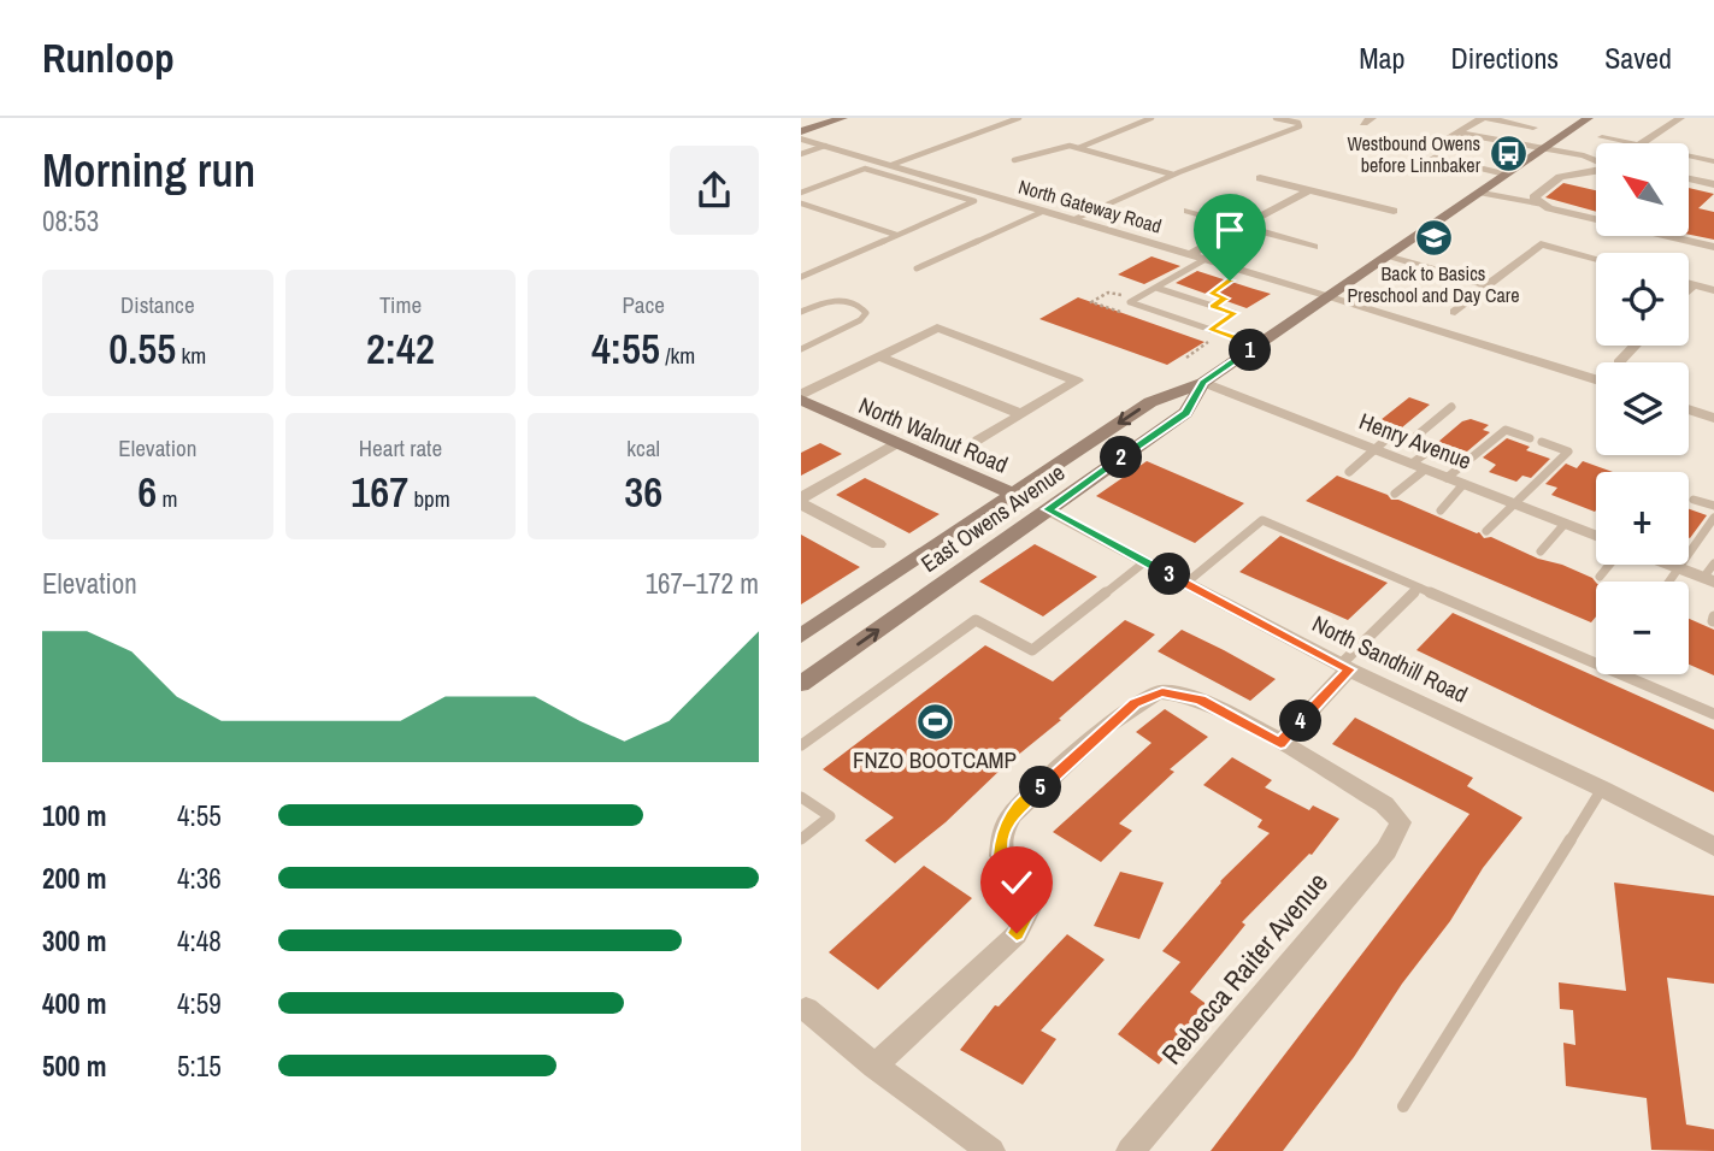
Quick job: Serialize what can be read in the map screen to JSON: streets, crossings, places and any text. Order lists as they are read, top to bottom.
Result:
{
  "streets": {
    "main road": ["North Walnut Road", "East Owens Avenue"],
    "street": [
      "North Gateway Road",
      "Henry Avenue",
      "North Sandhill Road",
      "Rebecca Raiter Avenue"
    ]
  },
  "crossings": [
    ["North Gateway Road", "East Owens Avenue"],
    ["North Walnut Road", "East Owens Avenue"],
    ["North Walnut Road", "North Sandhill Road"],
    ["Henry Avenue", "East Owens Avenue"],
    ["East Owens Avenue", "North Sandhill Road"]
  ],
  "places": {
    "bus stop": ["Westbound Owens before Linnbaker"],
    "school or university": ["Back to Basics Preschool and Day Care"],
    "sports": ["FNZO BOOTCAMP"]
  },
  "north": "top left",
  "page": {
    "header": "Runloop",
    "nav": ["Map", "Directions", "Saved"],
    "heading": ["Morning run", "08:53"],
    "map_buttons": ["+", "−"],
    "stats": [
      ["Distance", "0.55 km"],
      ["Time", "2:42"],
      ["Pace", "4:55 /km"],
      ["Elevation", "6 m"],
      ["Heart rate", "167 bpm"],
      ["kcal", "36"]
    ],
    "pins": [
      "1",
      "2",
      "3",
      "4",
      "5"
    ],
    "chart": ["Elevation", "167–172 m"],
    "list": [
      {
        "name": "100 m",
        "note": "4:55"
      },
      {
        "name": "200 m",
        "note": "4:36"
      },
      {
        "name": "300 m",
        "note": "4:48"
      },
      {
        "name": "400 m",
        "note": "4:59"
      },
      {
        "name": "500 m",
        "note": "5:15"
      }
    ]
  }
}
